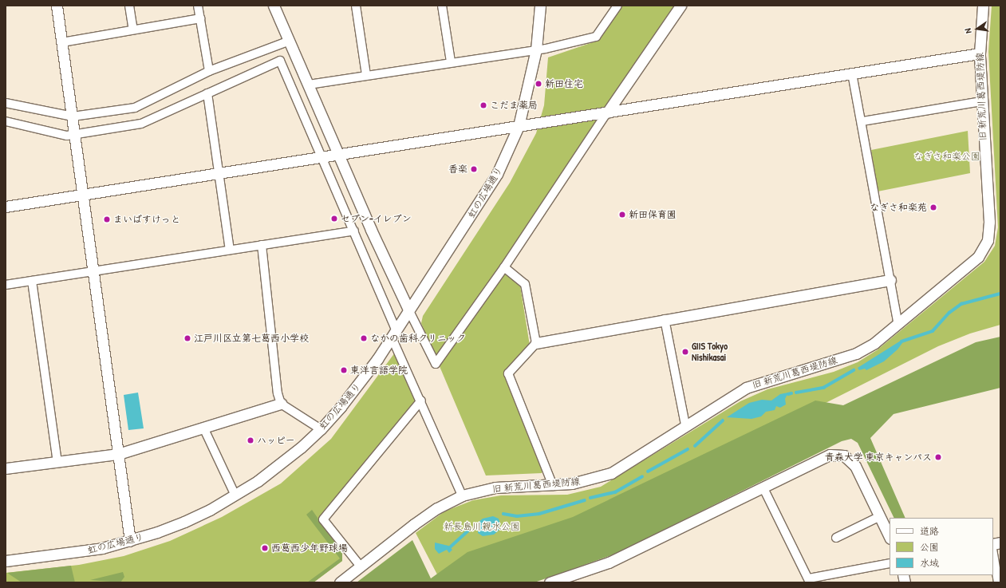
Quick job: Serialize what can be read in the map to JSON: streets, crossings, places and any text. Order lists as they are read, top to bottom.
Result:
{
  "streets": {
    "street": ["旧 新荒川葛西堤防線", "虹の広場通り"]
  },
  "parks": ["なぎさ和楽公園", "新長島川親水公園"],
  "places": [
    "新田住宅",
    "こだま薬局",
    "香楽",
    "なぎさ和楽苑",
    "新田保育園",
    "セブン-イレブン",
    "まいばすけっと",
    "江戸川区立第七葛西小学校",
    "なかの歯科クリニック",
    "GIIS Tokyo Nishikasai",
    "東洋言語学院",
    "ハッピー",
    "青森大学 東京キャンパス",
    "西葛西少年野球場"
  ],
  "legend": ["道路", "公園", "水域"],
  "north": "left"
}
